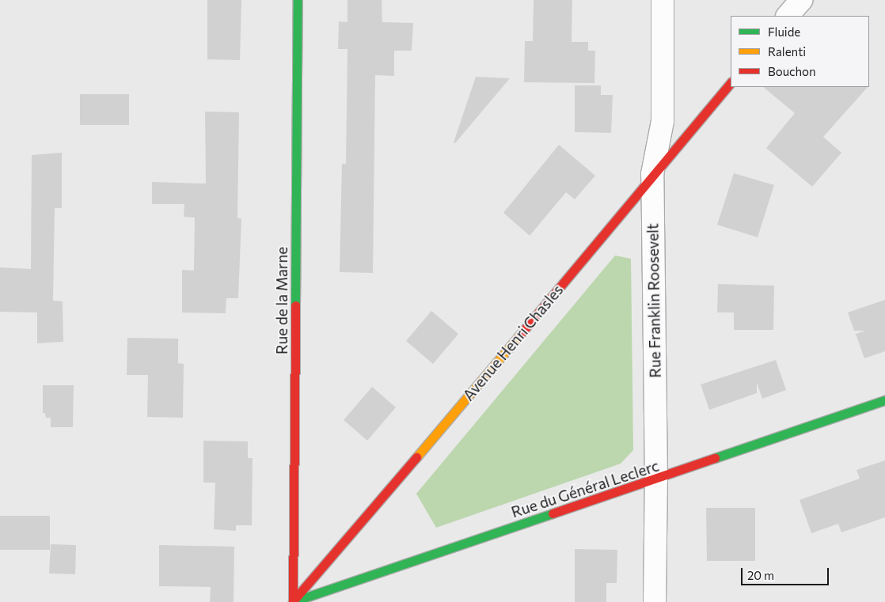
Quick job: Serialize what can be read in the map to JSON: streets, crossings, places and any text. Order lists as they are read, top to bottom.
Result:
{
  "streets": {
    "street": [
      "Rue de la Marne",
      "Rue Franklin Roosevelt",
      "Avenue Henri Chasles",
      "Rue du Général Leclerc"
    ]
  },
  "crossings": [
    ["Rue de la Marne", "Avenue Henri Chasles"],
    ["Rue de la Marne", "Rue du Général Leclerc"],
    ["Rue Franklin Roosevelt", "Avenue Henri Chasles"],
    ["Rue Franklin Roosevelt", "Rue du Général Leclerc"],
    ["Avenue Henri Chasles", "Rue du Général Leclerc"]
  ],
  "legend": ["Fluide", "Ralenti", "Bouchon"],
  "scale_bar": "20 m"
}
